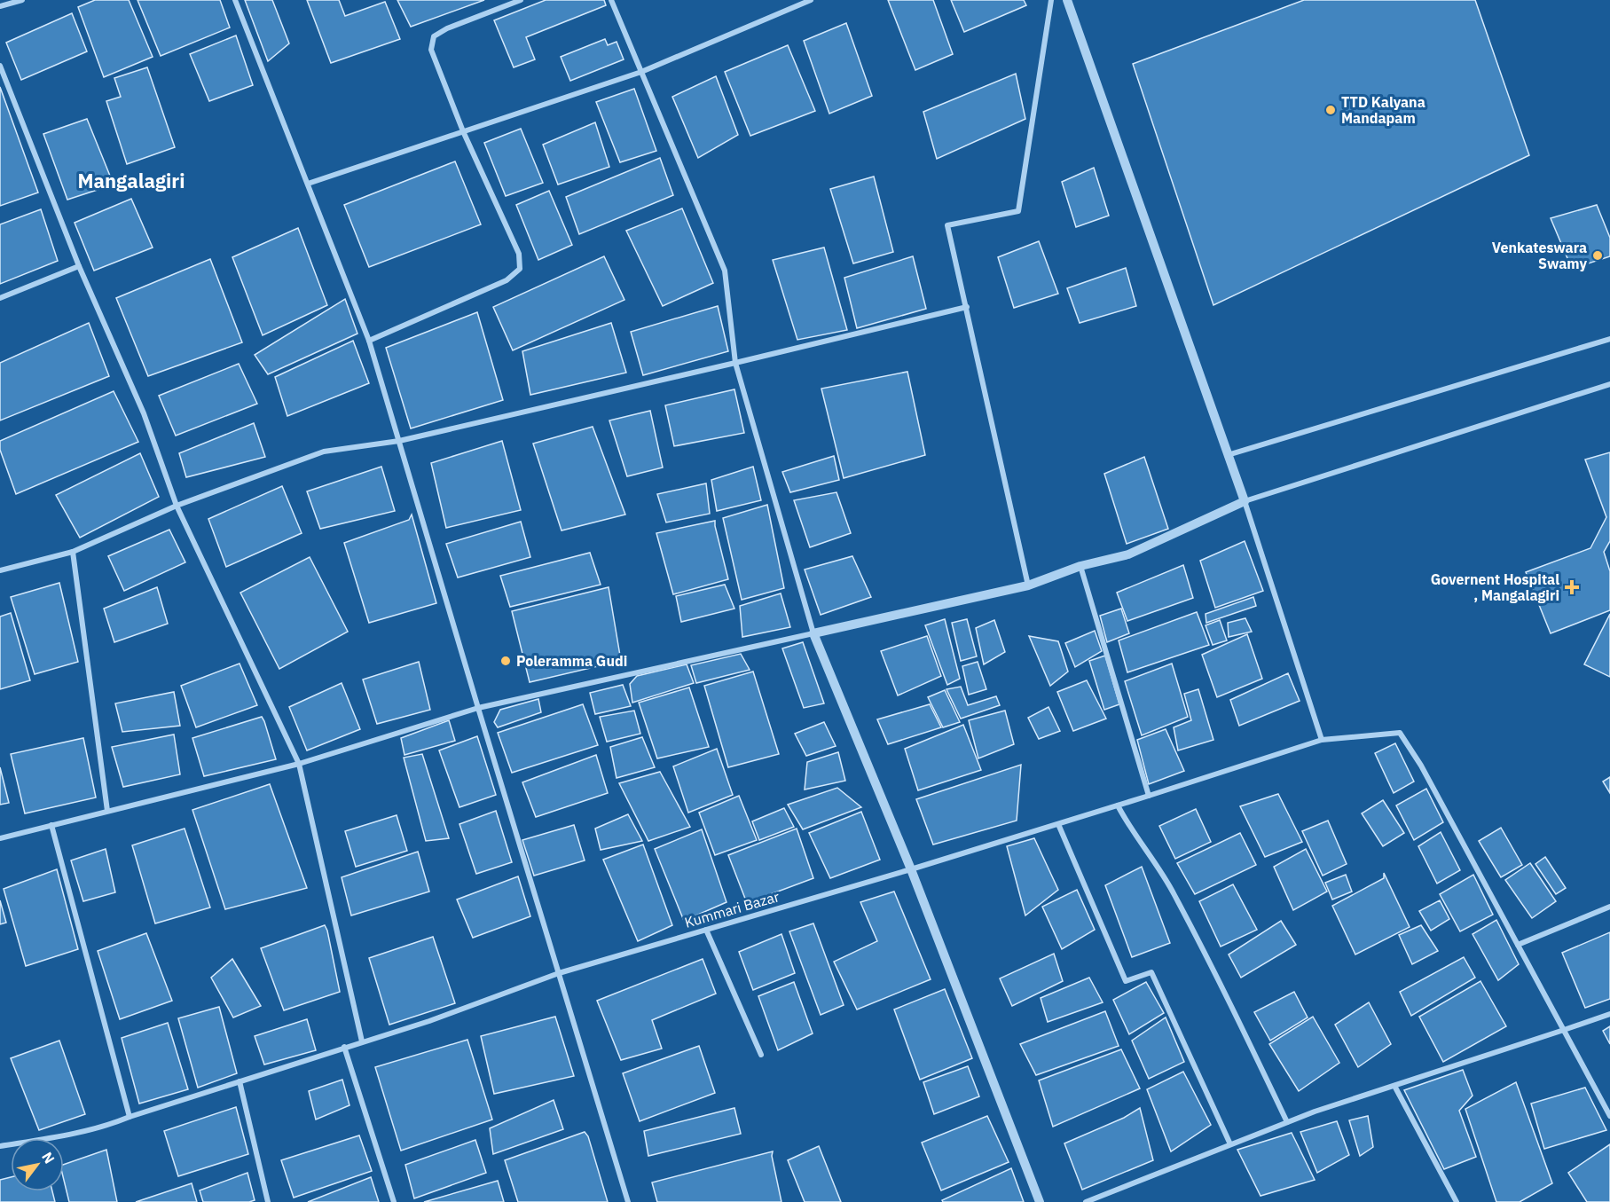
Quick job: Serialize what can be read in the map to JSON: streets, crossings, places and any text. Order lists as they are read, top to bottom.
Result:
{
  "streets": {
    "street": ["Kummari Bazar"]
  },
  "districts": ["Mangalagiri"],
  "places": {
    "other": ["TTD Kalyana Mandapam", "Venkateswara Swamy", "Poleramma Gudi"],
    "health": ["Governent Hospital , Mangalagiri"]
  },
  "north": "top right"
}
